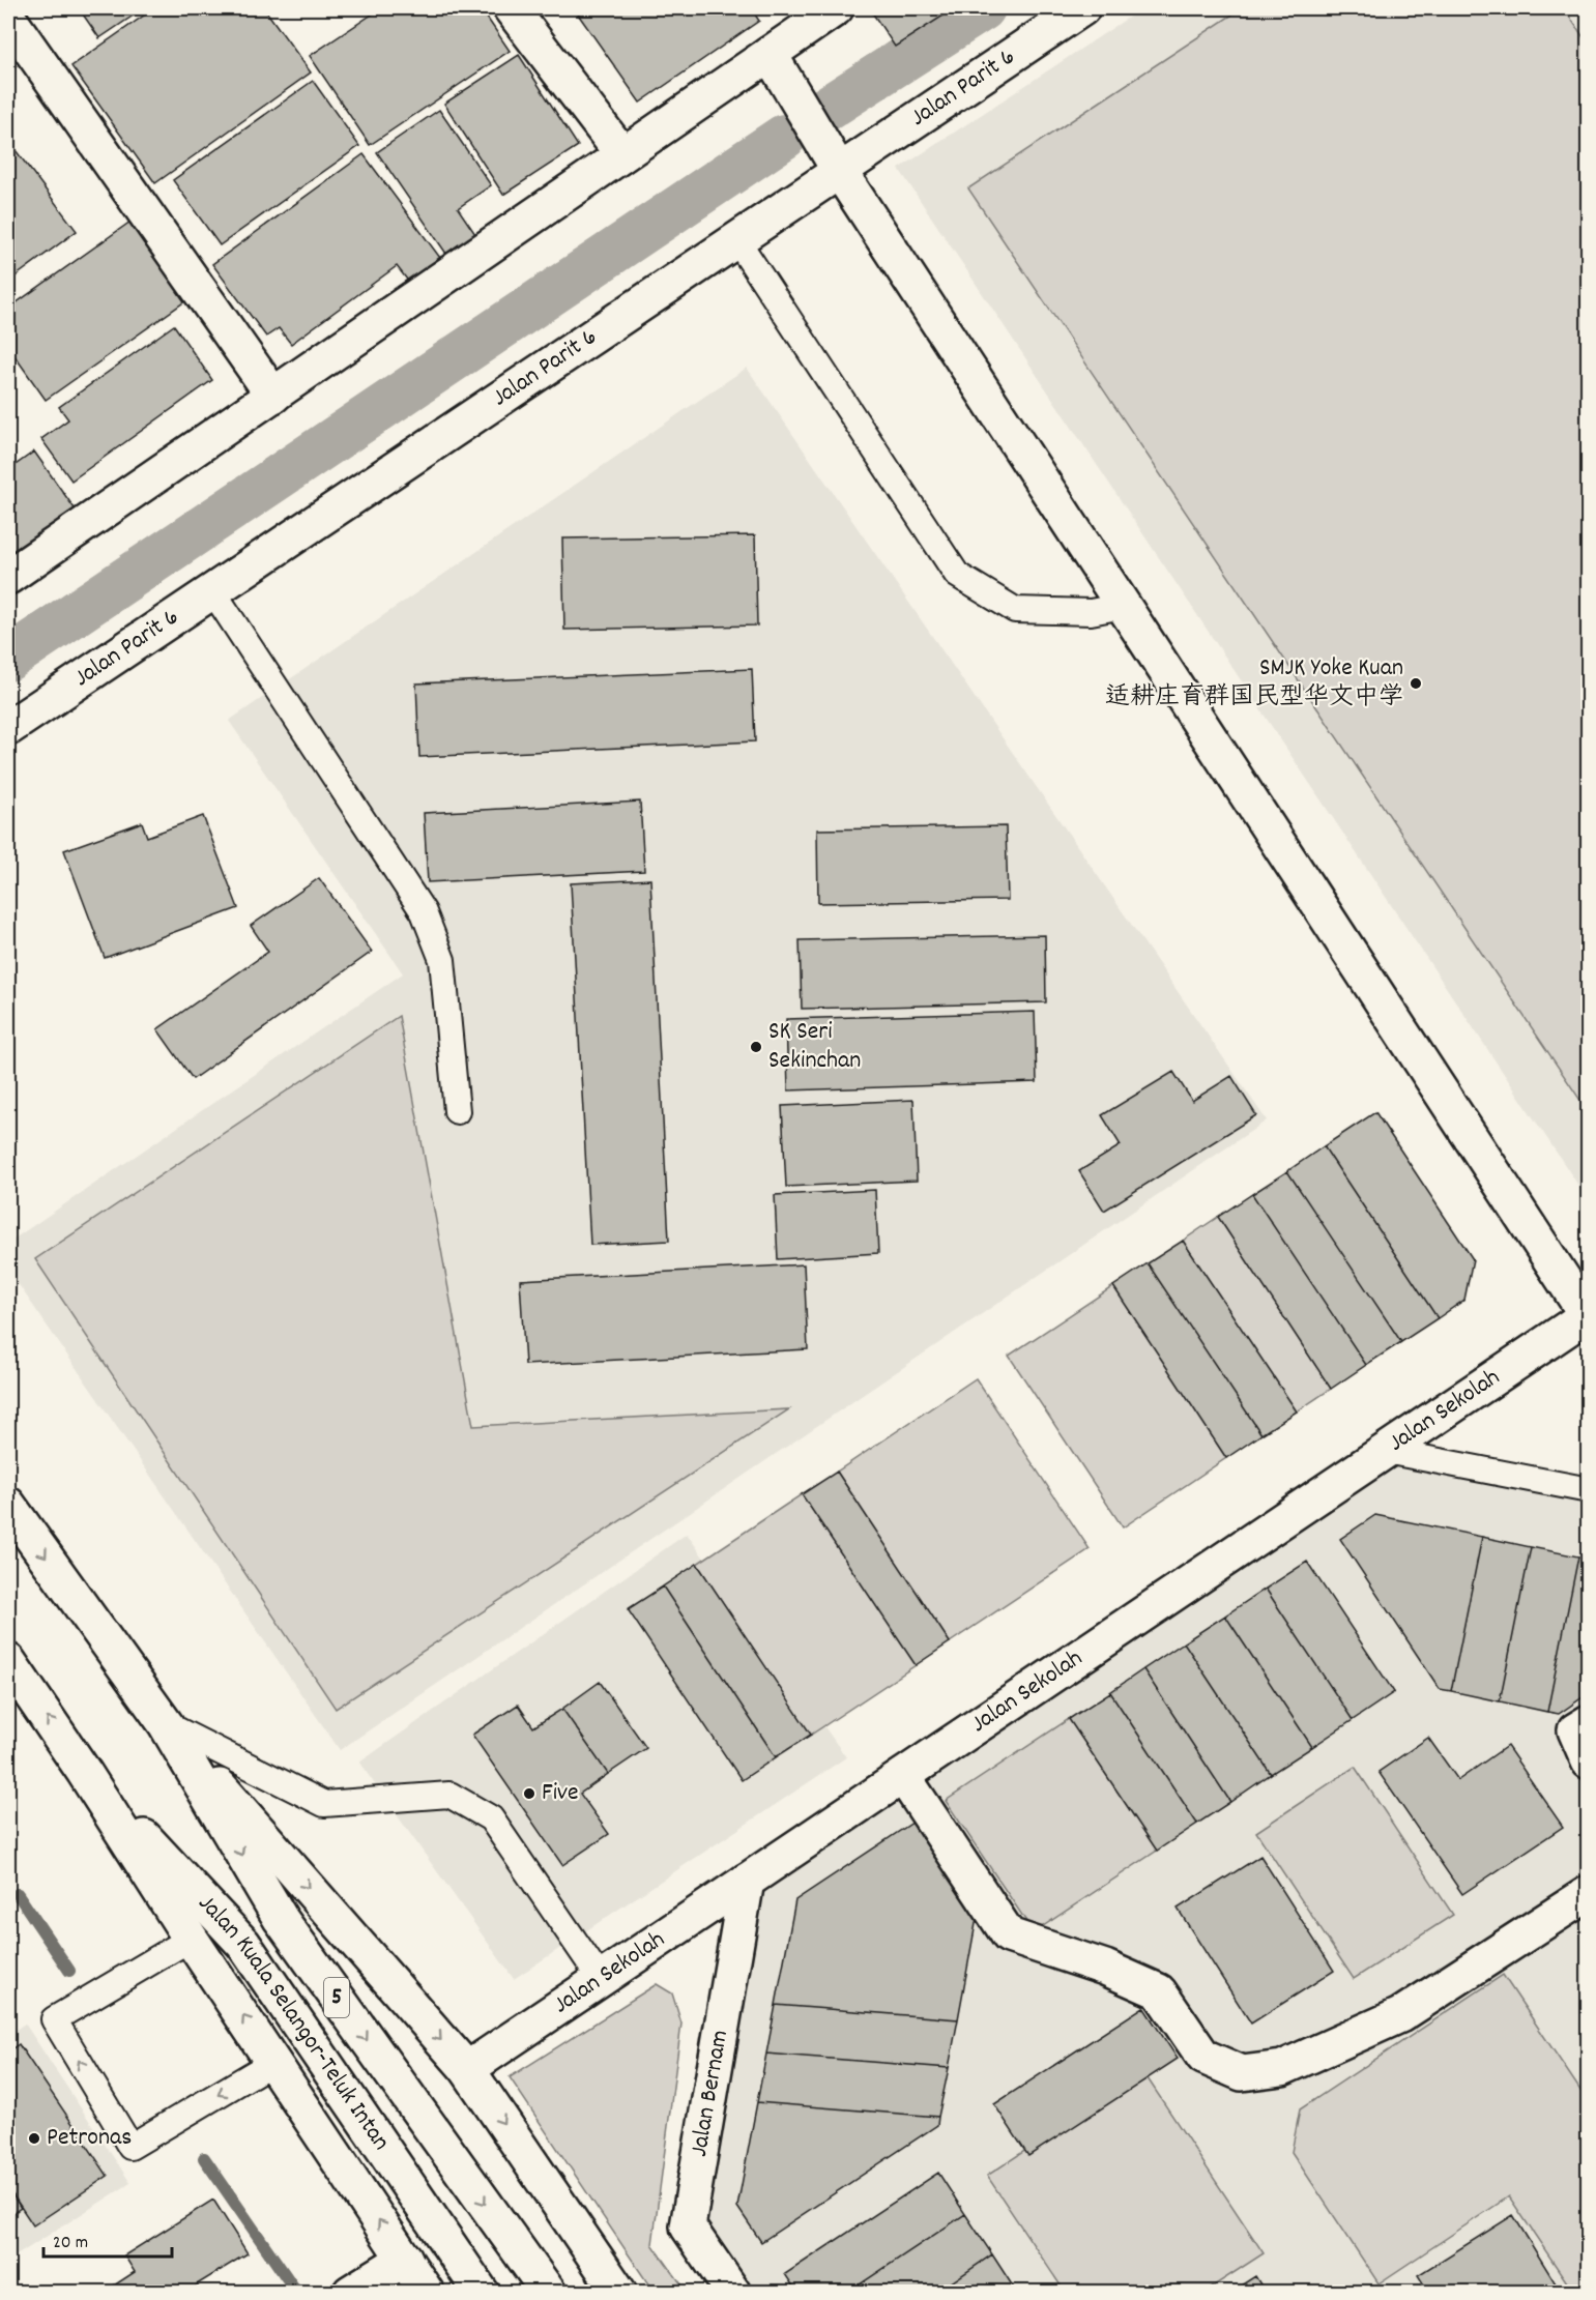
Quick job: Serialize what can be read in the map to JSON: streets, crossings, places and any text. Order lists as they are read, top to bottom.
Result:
{
  "streets": {
    "main road": [
      "Jalan Parit 6",
      "Jalan Sekolah",
      "5",
      "Jalan Kuala Selangor-Teluk Intan",
      "Jalan Bernam"
    ]
  },
  "crossings": [
    ["Jalan Sekolah", "5"],
    ["Jalan Sekolah", "Jalan Kuala Selangor-Teluk Intan"],
    ["Jalan Sekolah", "Jalan Bernam"],
    ["5", "Jalan Kuala Selangor-Teluk Intan"]
  ],
  "places": [
    "SMJK Yoke Kuan 适耕庄育群国民型华文中学",
    "SK Seri Sekinchan",
    "Five",
    "Petronas"
  ],
  "scale_bar": "20 m"
}
